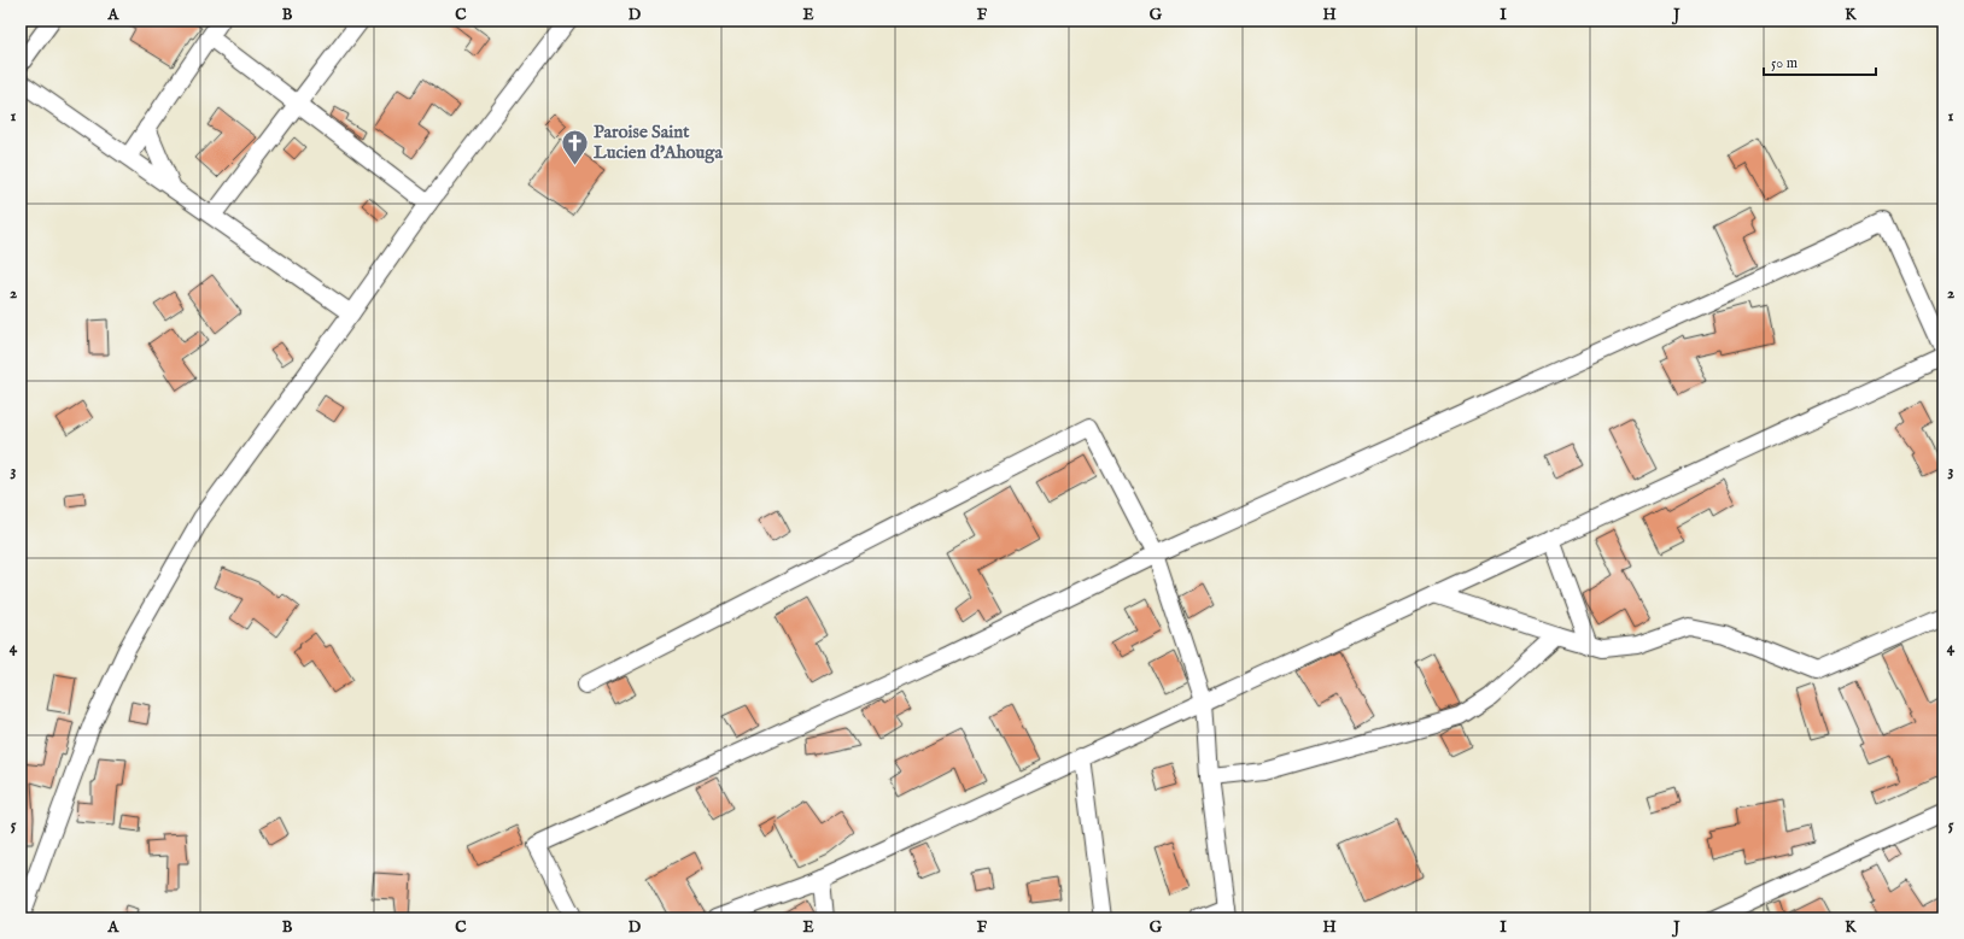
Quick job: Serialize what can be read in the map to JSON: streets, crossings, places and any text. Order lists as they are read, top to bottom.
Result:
{
  "places": {
    "church": ["Paroise Saint Lucien d'Ahouga"]
  },
  "scale_bar": "50 m",
  "grid": {
    "columns": [
      "A",
      "B",
      "C",
      "D",
      "E",
      "F",
      "G",
      "H",
      "I",
      "J",
      "K"
    ],
    "rows": [
      "1",
      "2",
      "3",
      "4",
      "5"
    ]
  }
}
